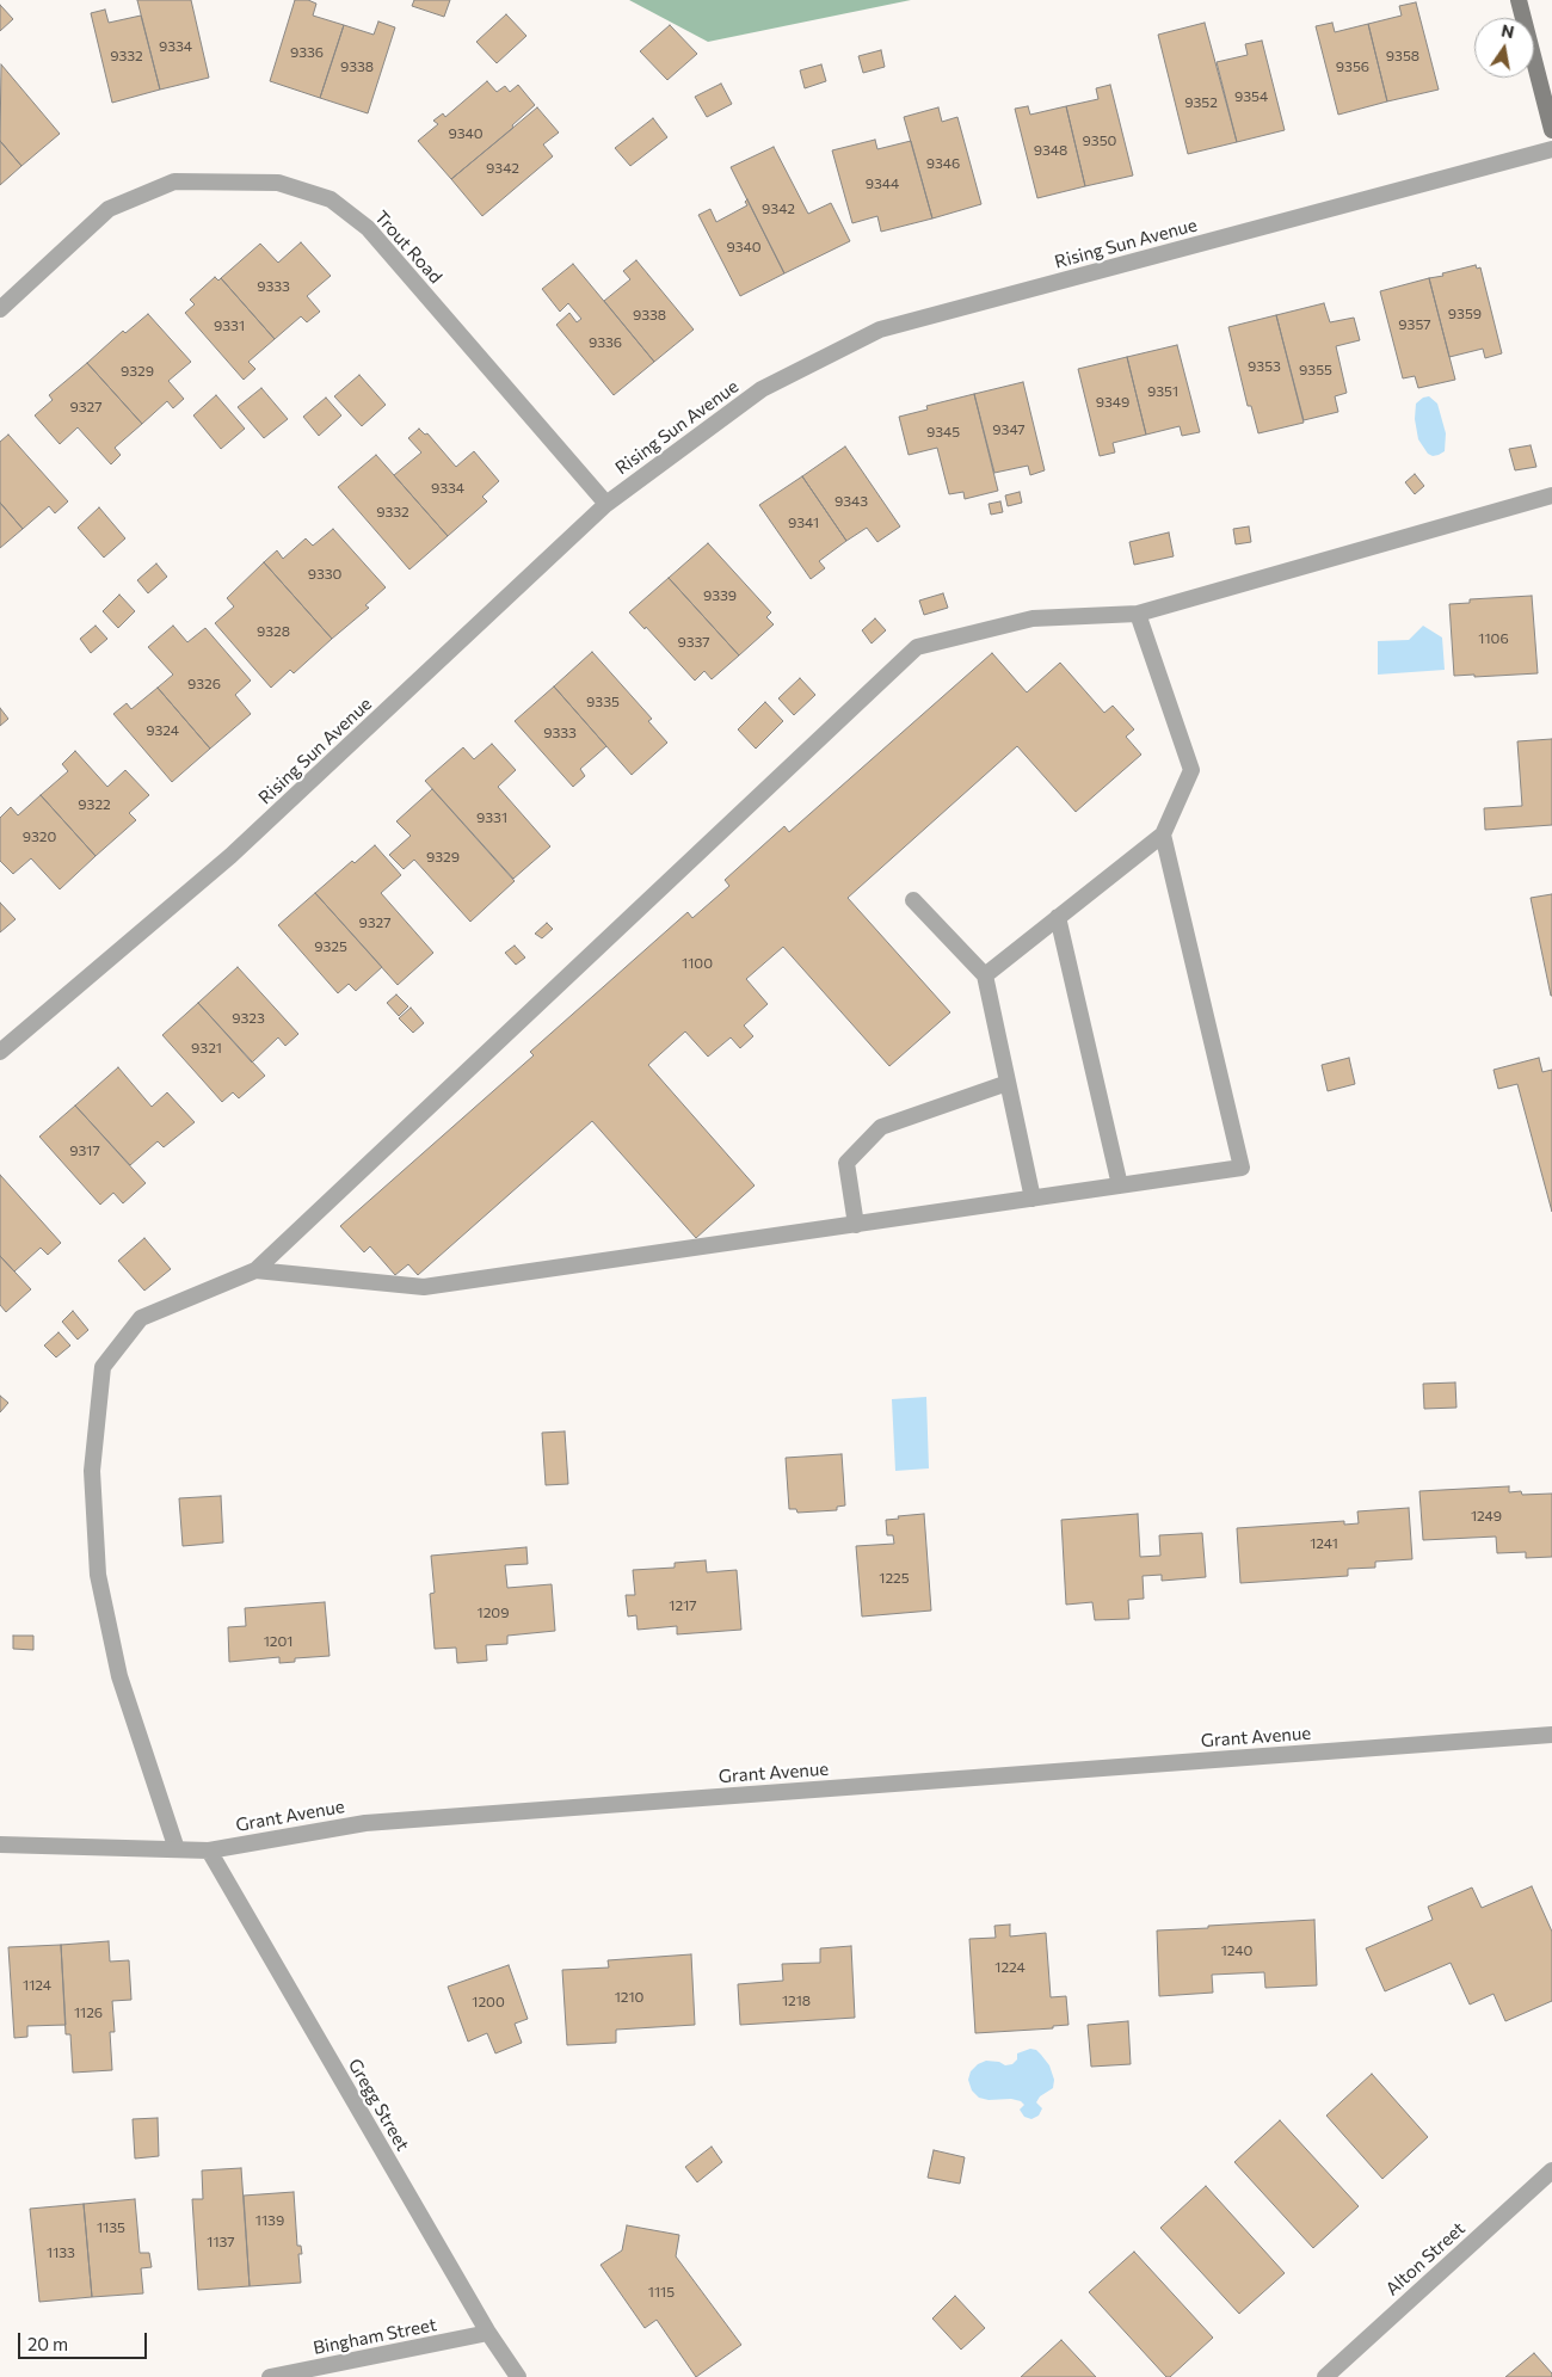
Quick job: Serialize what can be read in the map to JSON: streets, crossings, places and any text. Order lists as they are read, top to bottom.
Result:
{
  "streets": {
    "street": [
      "Rising Sun Avenue",
      "Trout Road",
      "Grant Avenue",
      "Gregg Street",
      "Alton Street",
      "Bingham Street"
    ]
  },
  "crossings": [
    ["Rising Sun Avenue", "Trout Road"],
    ["Grant Avenue", "Gregg Street"],
    ["Gregg Street", "Bingham Street"]
  ],
  "house_numbers": [
    "9334",
    "9336",
    "9332",
    "9358",
    "9338",
    "9356",
    "9354",
    "9352",
    "9340",
    "9350",
    "9348",
    "9346",
    "9342",
    "9344",
    "9342",
    "9340",
    "9333",
    "9359",
    "9338",
    "9357",
    "9331",
    "9336",
    "9353",
    "9355",
    "9329",
    "9351",
    "9349",
    "9327",
    "9347",
    "9345",
    "9334",
    "9343",
    "9332",
    "9341",
    "9330",
    "9339",
    "9328",
    "1106",
    "9337",
    "9326",
    "9335",
    "9324",
    "9333",
    "9322",
    "9331",
    "9320",
    "9329",
    "9327",
    "9325",
    "1100",
    "9323",
    "9321",
    "9317",
    "1249",
    "1241",
    "1225",
    "1217",
    "1209",
    "1201",
    "1240",
    "1224",
    "1124",
    "1210",
    "1218",
    "1200",
    "1126",
    "1139",
    "1135",
    "1137",
    "1133",
    "1115"
  ],
  "scale_bar": "20 m",
  "north": "top"
}
